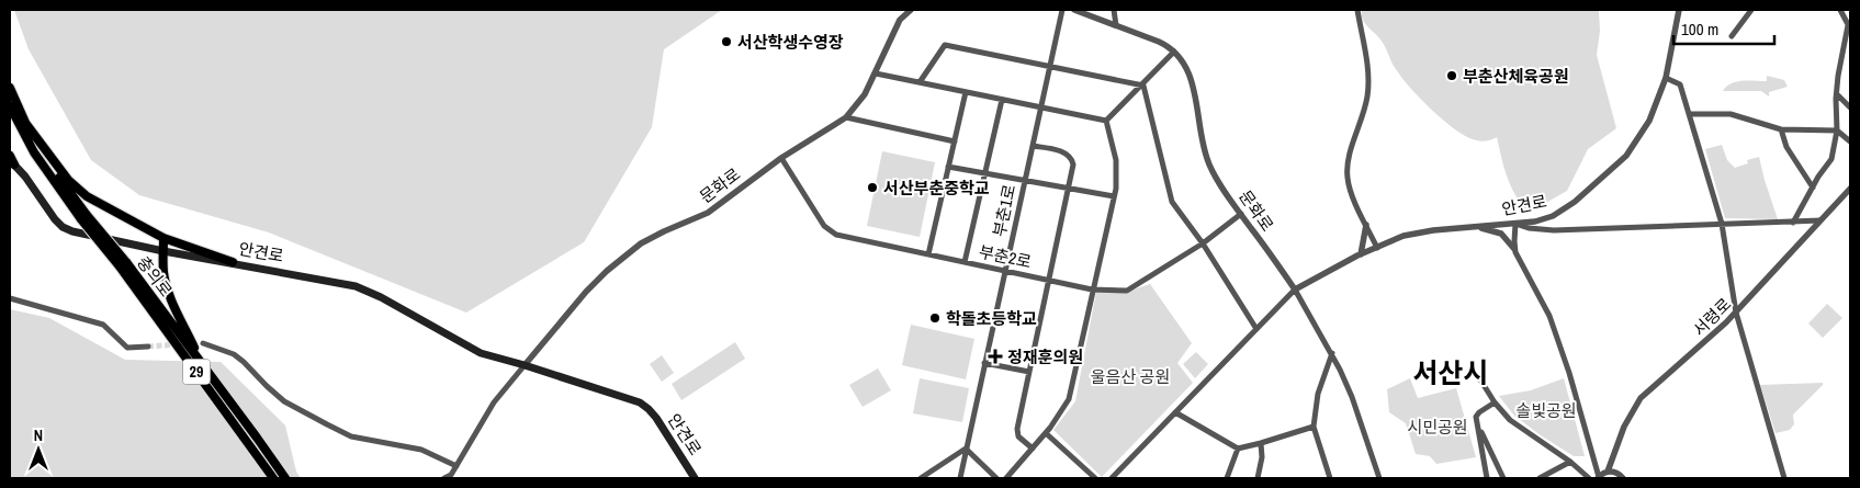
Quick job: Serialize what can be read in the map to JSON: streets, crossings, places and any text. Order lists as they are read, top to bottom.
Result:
{
  "streets": {
    "highway": ["충의로", "29"],
    "main road": ["안견로"],
    "street": [
      "문화로",
      "부춘1로",
      "부춘2로",
      "서령로"
    ]
  },
  "crossings": [
    ["문화로", "안견로"],
    ["문화로", "부춘2로"],
    ["부춘1로", "부춘2로"]
  ],
  "districts": ["서산시"],
  "parks": ["울음산 공원", "솔빛공원", "시민공원"],
  "places": {
    "other": [
      "서산학생수영장",
      "부춘산체육공원",
      "서산부춘중학교",
      "학돌초등학교"
    ],
    "health": ["정재훈의원"]
  },
  "scale_bar": "100 m",
  "north": "top"
}
